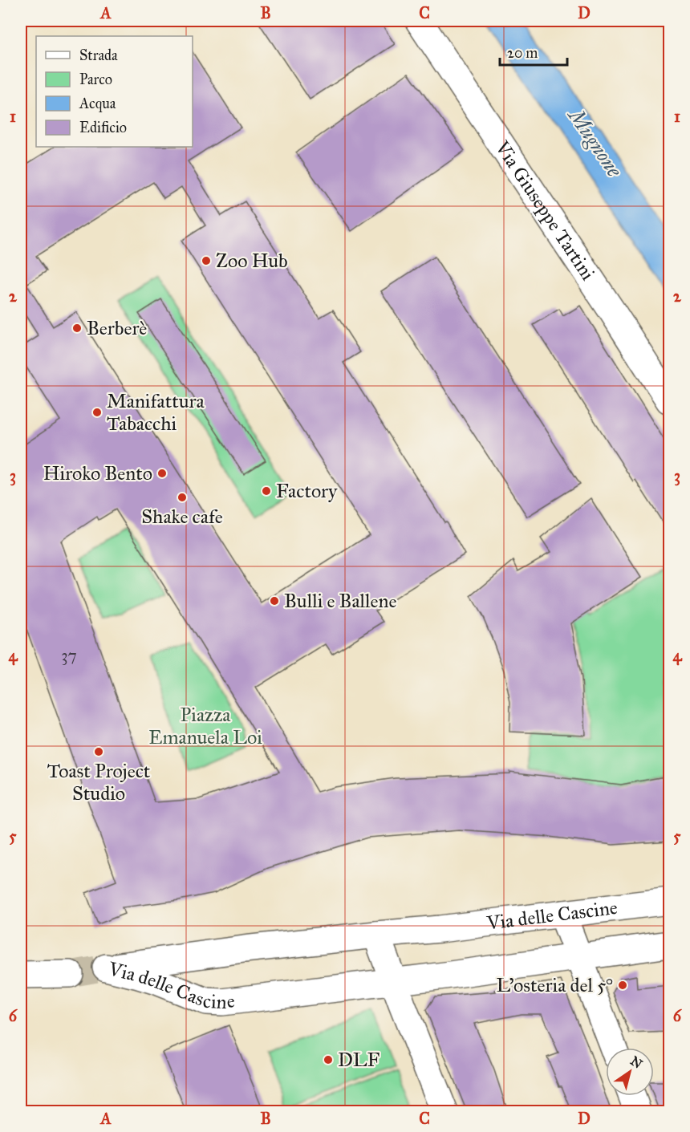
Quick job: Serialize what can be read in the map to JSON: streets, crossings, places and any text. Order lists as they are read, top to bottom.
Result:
{
  "streets": {
    "street": ["Via Giuseppe Tartini", "Via delle Cascine"]
  },
  "water": ["Mugnone"],
  "parks": ["Piazza Emanuela Loi"],
  "places": [
    "Zoo Hub",
    "Berberè",
    "Manifattura Tabacchi",
    "Hiroko Bento",
    "Factory",
    "Shake cafe",
    "Bulli e Ballene",
    "Toast Project Studio",
    "L'osteria del 5°",
    "DLF"
  ],
  "house_numbers": ["37"],
  "legend": [
    "Strada",
    "Parco",
    "Acqua",
    "Edificio"
  ],
  "scale_bar": "20 m",
  "north": "top right",
  "grid": {
    "columns": [
      "A",
      "B",
      "C",
      "D"
    ],
    "rows": [
      "1",
      "2",
      "3",
      "4",
      "5",
      "6"
    ]
  }
}
